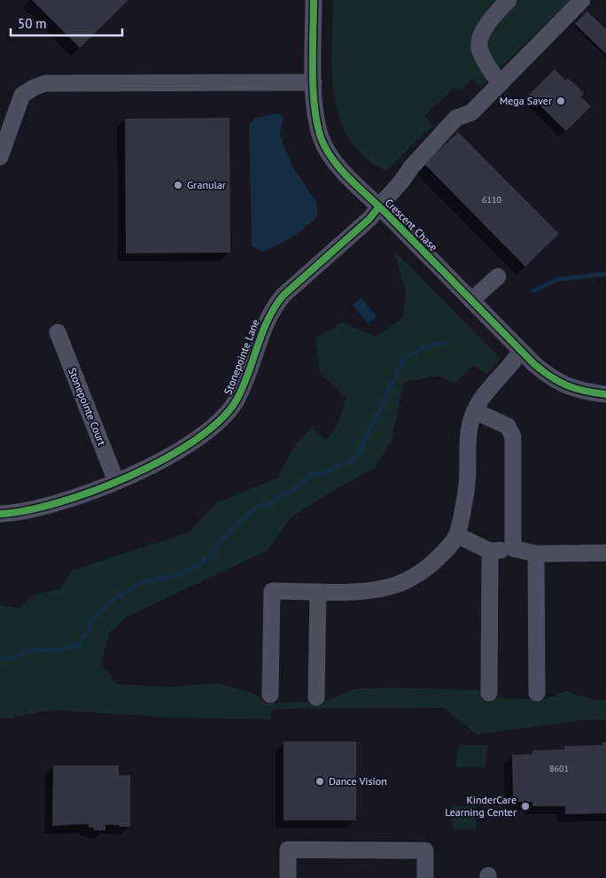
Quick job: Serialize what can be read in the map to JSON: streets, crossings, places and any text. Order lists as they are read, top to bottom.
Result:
{
  "streets": {
    "street": ["Crescent Chase", "Stonepointe Lane", "Stonepointe Court"]
  },
  "crossings": [
    ["Crescent Chase", "Stonepointe Lane"],
    ["Stonepointe Lane", "Stonepointe Court"]
  ],
  "places": [
    "Mega Saver",
    "Granular",
    "Dance Vision",
    "KinderCare Learning Center"
  ],
  "house_numbers": ["6110", "8601"],
  "scale_bar": "50 m"
}
